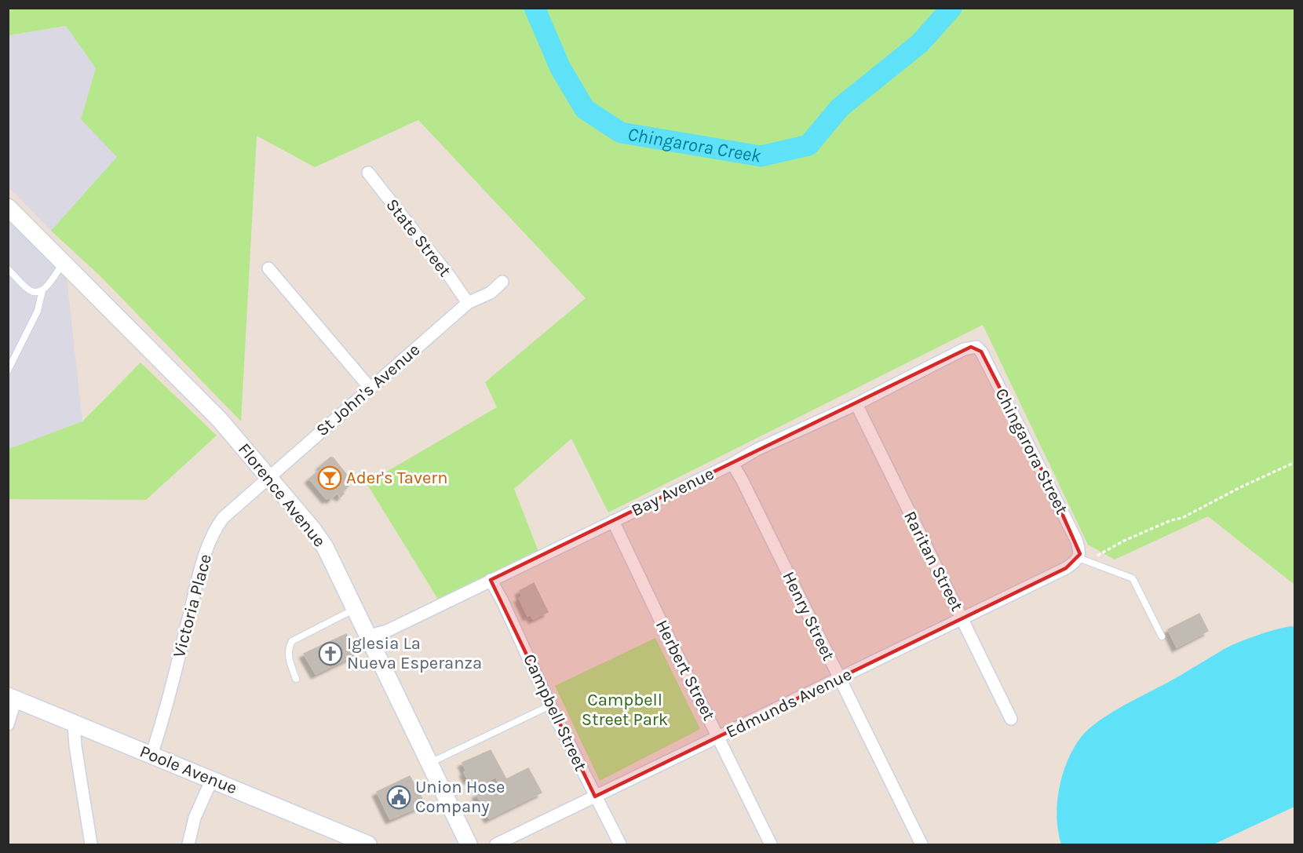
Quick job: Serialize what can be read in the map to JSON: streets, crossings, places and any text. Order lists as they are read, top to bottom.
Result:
{
  "streets": {
    "street": [
      "State Street",
      "St John's Avenue",
      "Chingarora Street",
      "Bay Avenue",
      "Florence Avenue",
      "Raritan Street",
      "Victoria Place",
      "Henry Street",
      "Herbert Street",
      "Edmunds Avenue",
      "Campbell Street",
      "Poole Avenue"
    ]
  },
  "crossings": [
    ["State Street", "St John's Avenue"],
    ["St John's Avenue", "Florence Avenue"],
    ["St John's Avenue", "Victoria Place"],
    ["Chingarora Street", "Bay Avenue"],
    ["Chingarora Street", "Edmunds Avenue"],
    ["Bay Avenue", "Florence Avenue"],
    ["Bay Avenue", "Raritan Street"],
    ["Bay Avenue", "Henry Street"],
    ["Bay Avenue", "Herbert Street"],
    ["Bay Avenue", "Campbell Street"],
    ["Florence Avenue", "Victoria Place"],
    ["Raritan Street", "Edmunds Avenue"],
    ["Victoria Place", "Poole Avenue"],
    ["Henry Street", "Edmunds Avenue"],
    ["Herbert Street", "Edmunds Avenue"],
    ["Edmunds Avenue", "Campbell Street"]
  ],
  "water": ["Chingarora Creek"],
  "parks": ["Campbell Street Park"],
  "places": {
    "bar": ["Ader's Tavern"],
    "church": ["Iglesia La Nueva Esperanza"],
    "public building": ["Union Hose Company"]
  }
}
